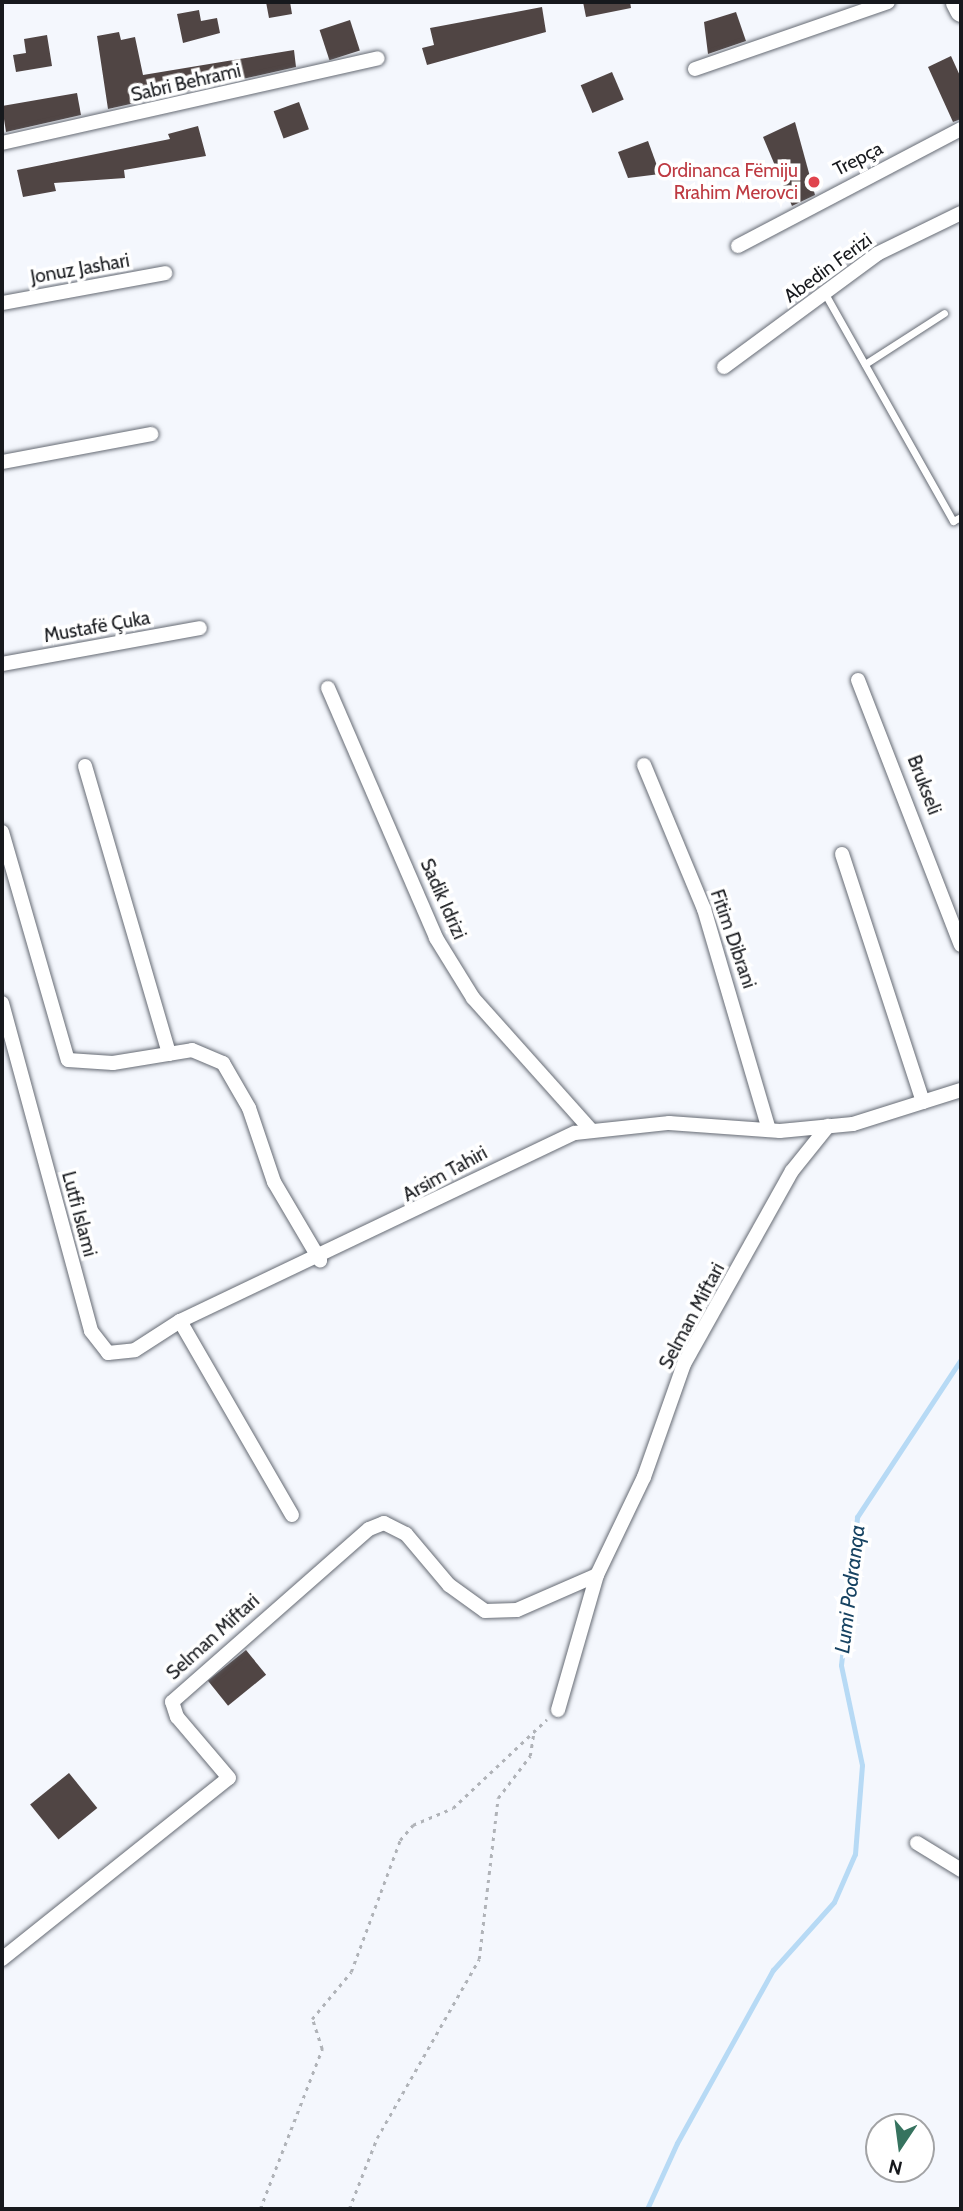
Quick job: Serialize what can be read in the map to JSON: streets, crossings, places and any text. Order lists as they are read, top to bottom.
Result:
{
  "streets": {
    "street": [
      "Sabri Behrami",
      "Trepça",
      "Abedin Ferizi",
      "Jonuz Jashari",
      "Mustafë Çuka",
      "Brukseli",
      "Sadik Idrizi",
      "Fitim Dibrani",
      "Arsim Tahiri",
      "Lutfi Islami",
      "Selman Miftari"
    ]
  },
  "crossings": [
    ["Sadik Idrizi", "Arsim Tahiri"],
    ["Fitim Dibrani", "Arsim Tahiri"],
    ["Arsim Tahiri", "Lutfi Islami"],
    ["Arsim Tahiri", "Selman Miftari"]
  ],
  "water": ["Lumi Podranqa"],
  "places": ["Ordinanca Fëmiju Rrahim Merovci"],
  "north": "bottom"
}
